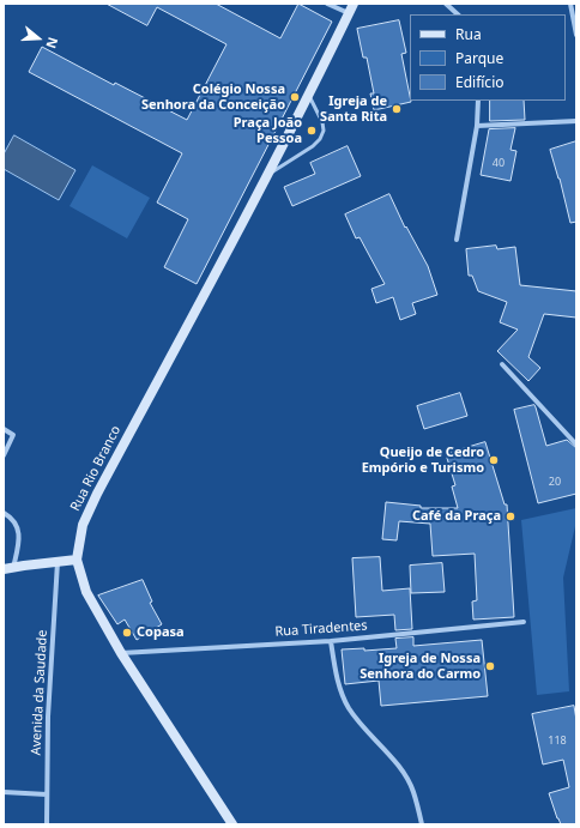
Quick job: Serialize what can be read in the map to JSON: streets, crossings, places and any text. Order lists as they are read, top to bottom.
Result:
{
  "streets": {
    "street": ["Rua Rio Branco", "Rua Tiradentes", "Avenida da Saudade"]
  },
  "crossings": [
    ["Rua Rio Branco", "Rua Tiradentes"]
  ],
  "places": [
    "Colégio Nossa Senhora da Conceição",
    "Igreja de Santa Rita",
    "Praça João Pessoa",
    "Queijo de Cedro Empório e Turismo",
    "Café da Praça",
    "Copasa",
    "Igreja de Nossa Senhora do Carmo"
  ],
  "house_numbers": ["40", "20", "118"],
  "legend": ["Rua", "Parque", "Edifício"],
  "north": "right"
}
